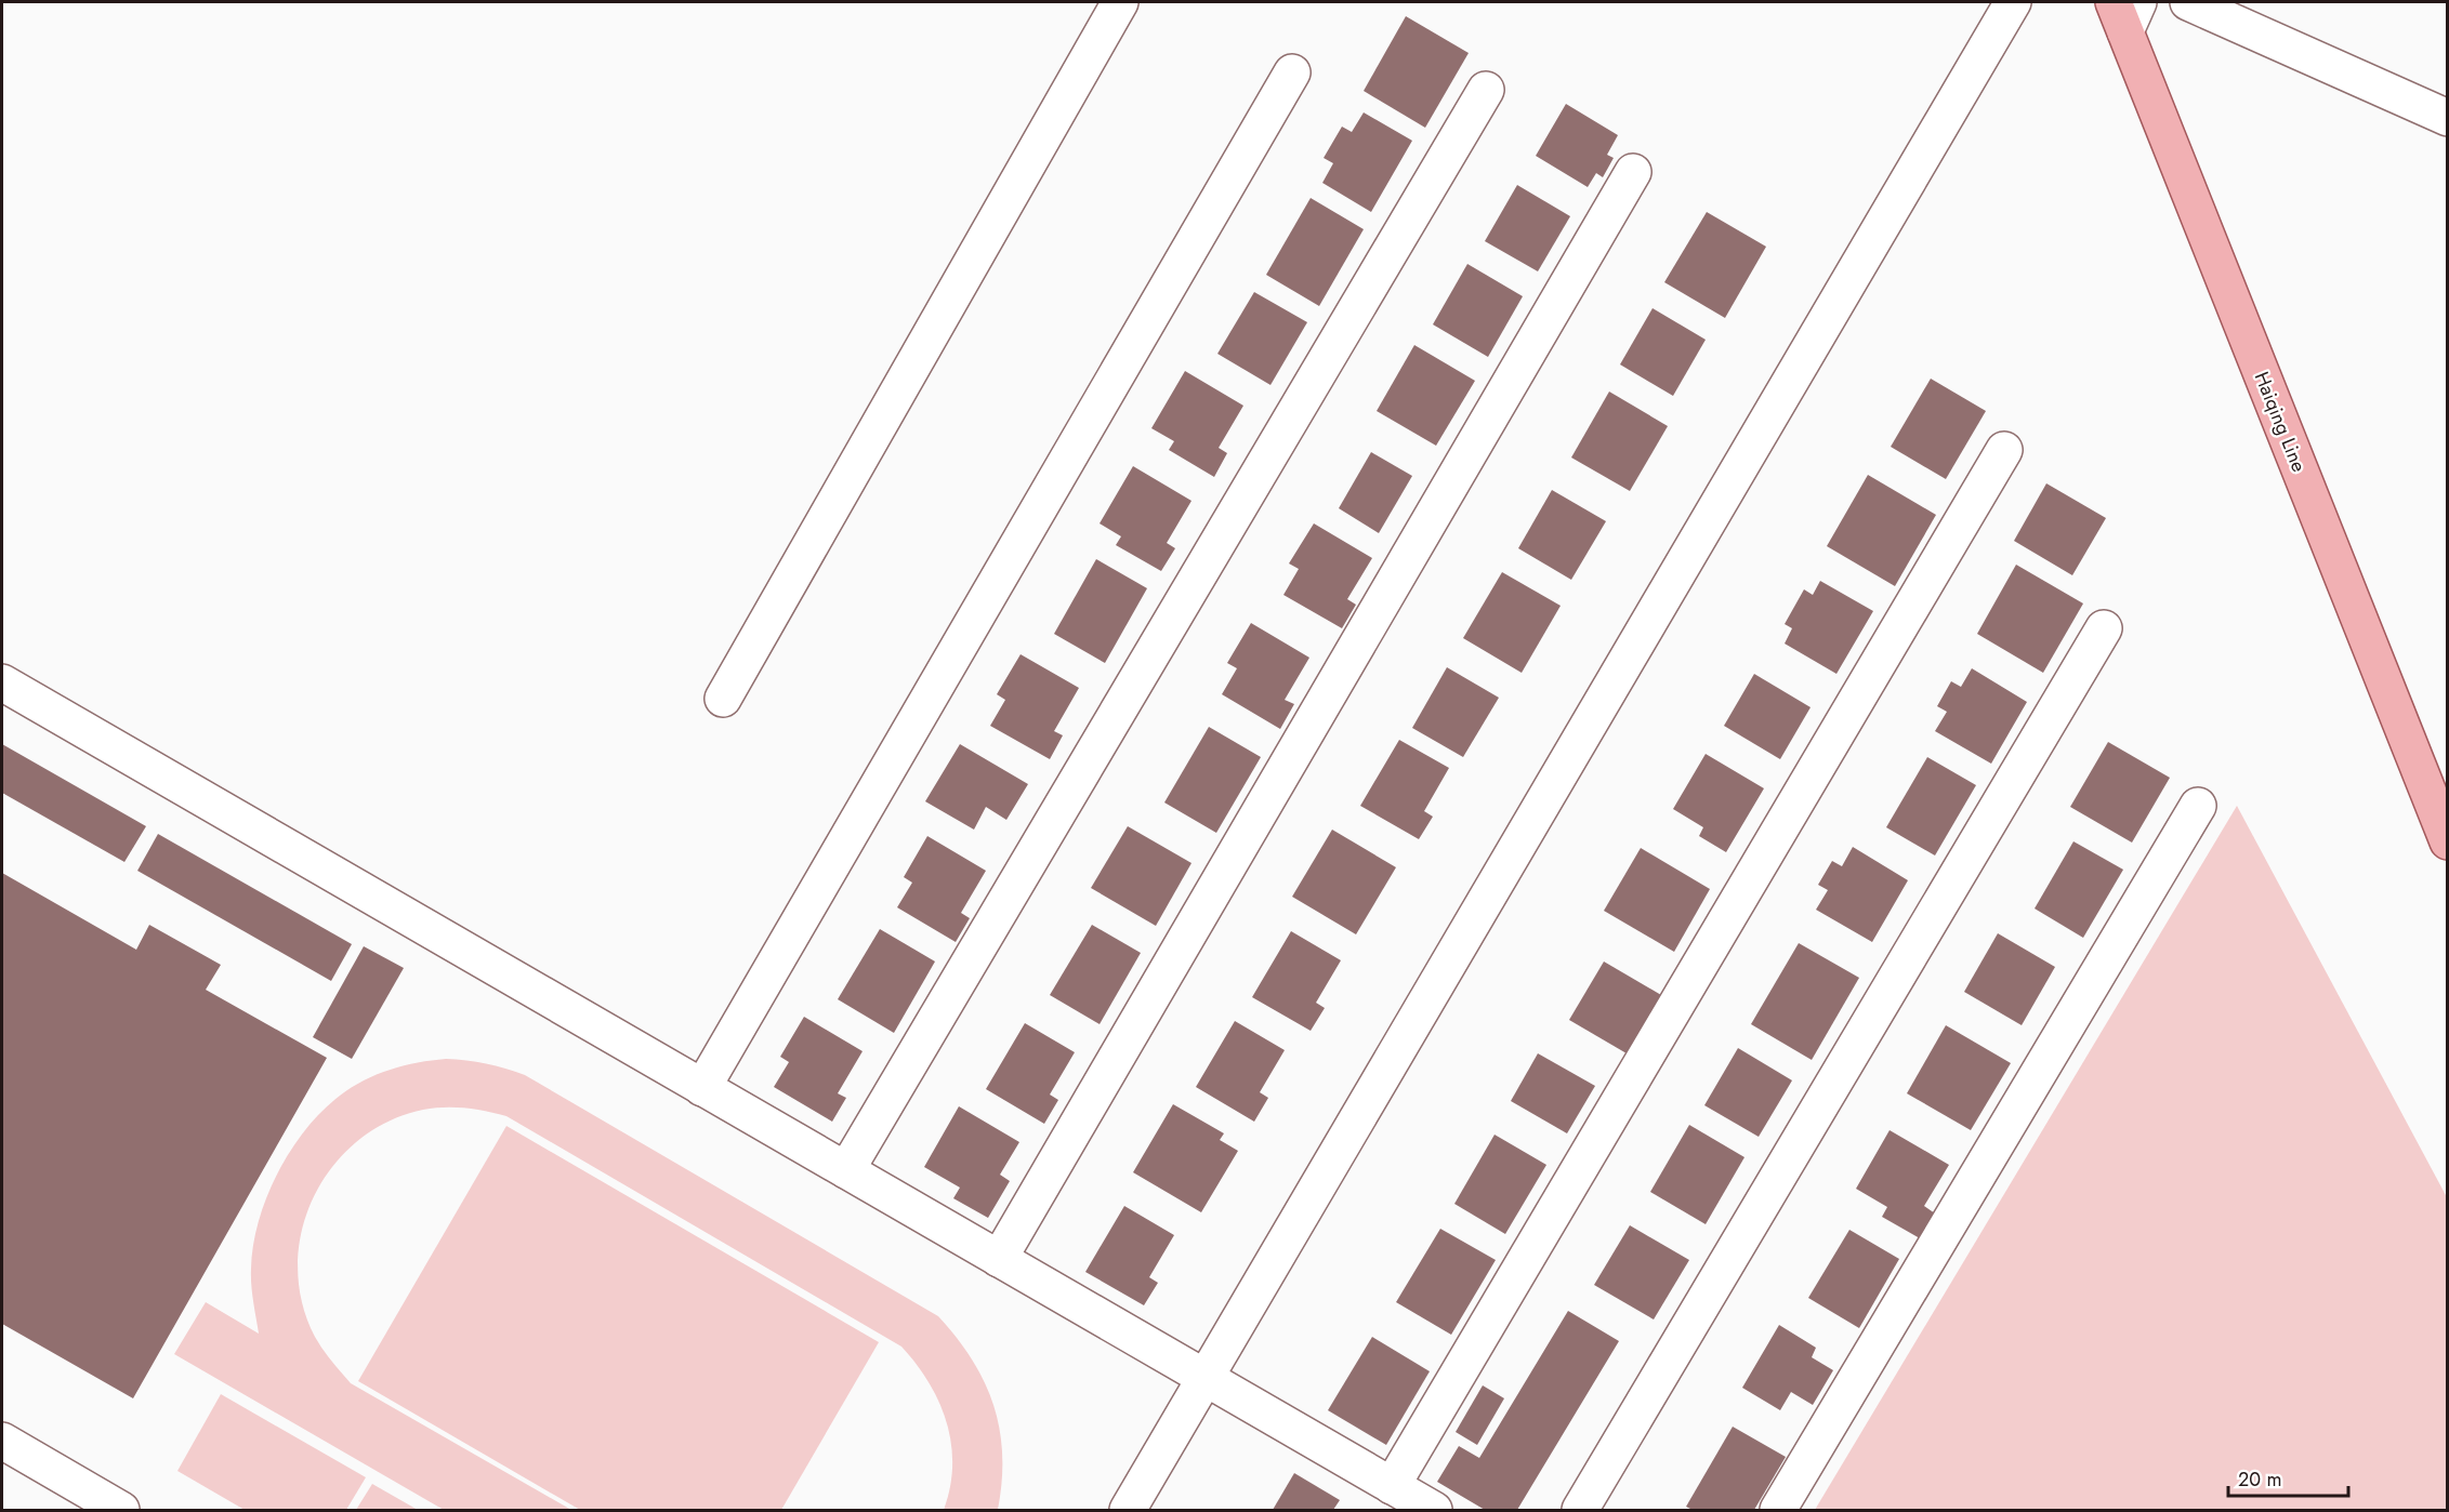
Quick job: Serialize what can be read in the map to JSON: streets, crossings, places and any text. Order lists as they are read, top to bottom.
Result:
{
  "streets": {
    "main road": ["Haiqing Line"]
  },
  "scale_bar": "20 m"
}
